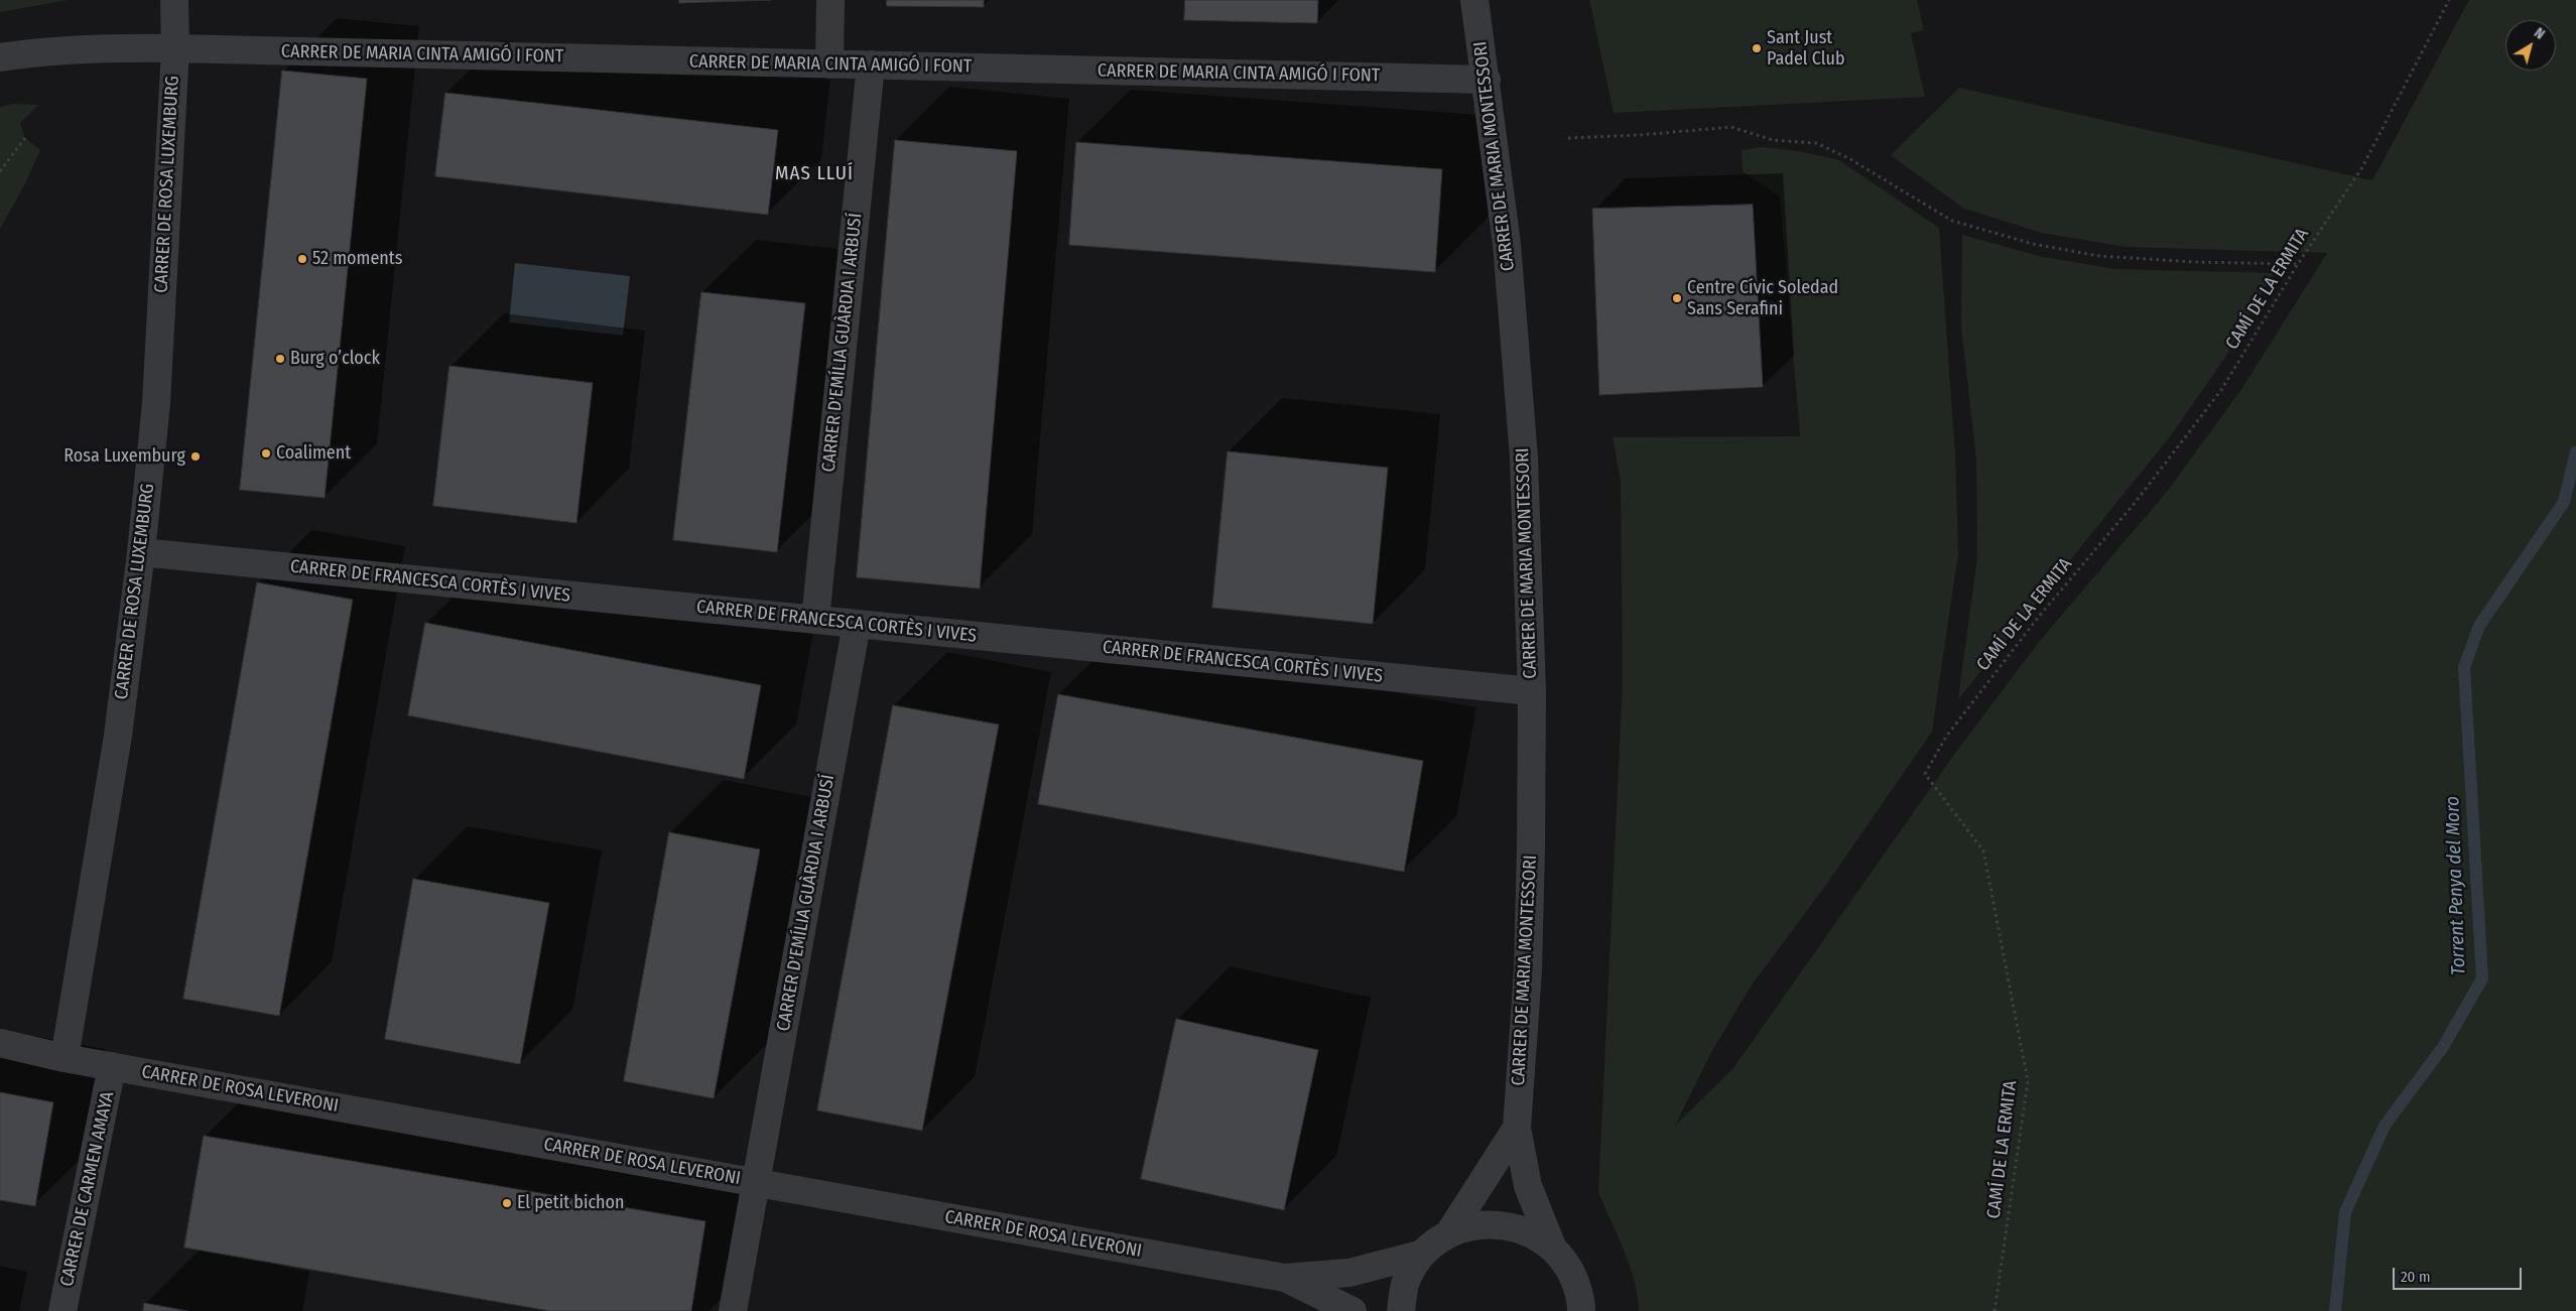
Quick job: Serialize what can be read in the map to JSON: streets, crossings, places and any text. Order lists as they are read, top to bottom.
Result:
{
  "streets": {
    "street": [
      "CARRER DE MARIA CINTA AMIGÓ I FONT",
      "CARRER DE MARIA MONTESSORI",
      "CARRER DE ROSA LUXEMBURG",
      "CARRER D'EMÍLIA GUÀRDIA I ARBUSÍ",
      "CARRER DE FRANCESCA CORTÈS I VIVES",
      "CARRER DE ROSA LEVERONI",
      "CARRER DE CARMEN AMAYA"
    ],
    "path": ["CAMÍ DE LA ERMITA"]
  },
  "crossings": [
    ["CARRER DE MARIA CINTA AMIGÓ I FONT", "CARRER DE MARIA MONTESSORI"],
    ["CARRER DE MARIA CINTA AMIGÓ I FONT", "CARRER DE ROSA LUXEMBURG"],
    ["CARRER DE MARIA CINTA AMIGÓ I FONT", "CARRER D'EMÍLIA GUÀRDIA I ARBUSÍ"],
    ["CARRER DE MARIA MONTESSORI", "CARRER DE FRANCESCA CORTÈS I VIVES"],
    ["CARRER DE ROSA LUXEMBURG", "CARRER DE FRANCESCA CORTÈS I VIVES"],
    ["CARRER DE ROSA LUXEMBURG", "CARRER DE ROSA LEVERONI"],
    ["CARRER D'EMÍLIA GUÀRDIA I ARBUSÍ", "CARRER DE FRANCESCA CORTÈS I VIVES"],
    ["CARRER D'EMÍLIA GUÀRDIA I ARBUSÍ", "CARRER DE ROSA LEVERONI"],
    ["CARRER DE ROSA LEVERONI", "CARRER DE CARMEN AMAYA"]
  ],
  "districts": ["MAS LLUÍ"],
  "water": ["Torrent Penya del Moro"],
  "places": [
    "Sant Just Padel Club",
    "52 moments",
    "Centre Cívic Soledad Sans Serafini",
    "Burg o’clock",
    "Coaliment",
    "Rosa Luxemburg",
    "El petit bichon"
  ],
  "scale_bar": "20 m",
  "north": "top right"
}
